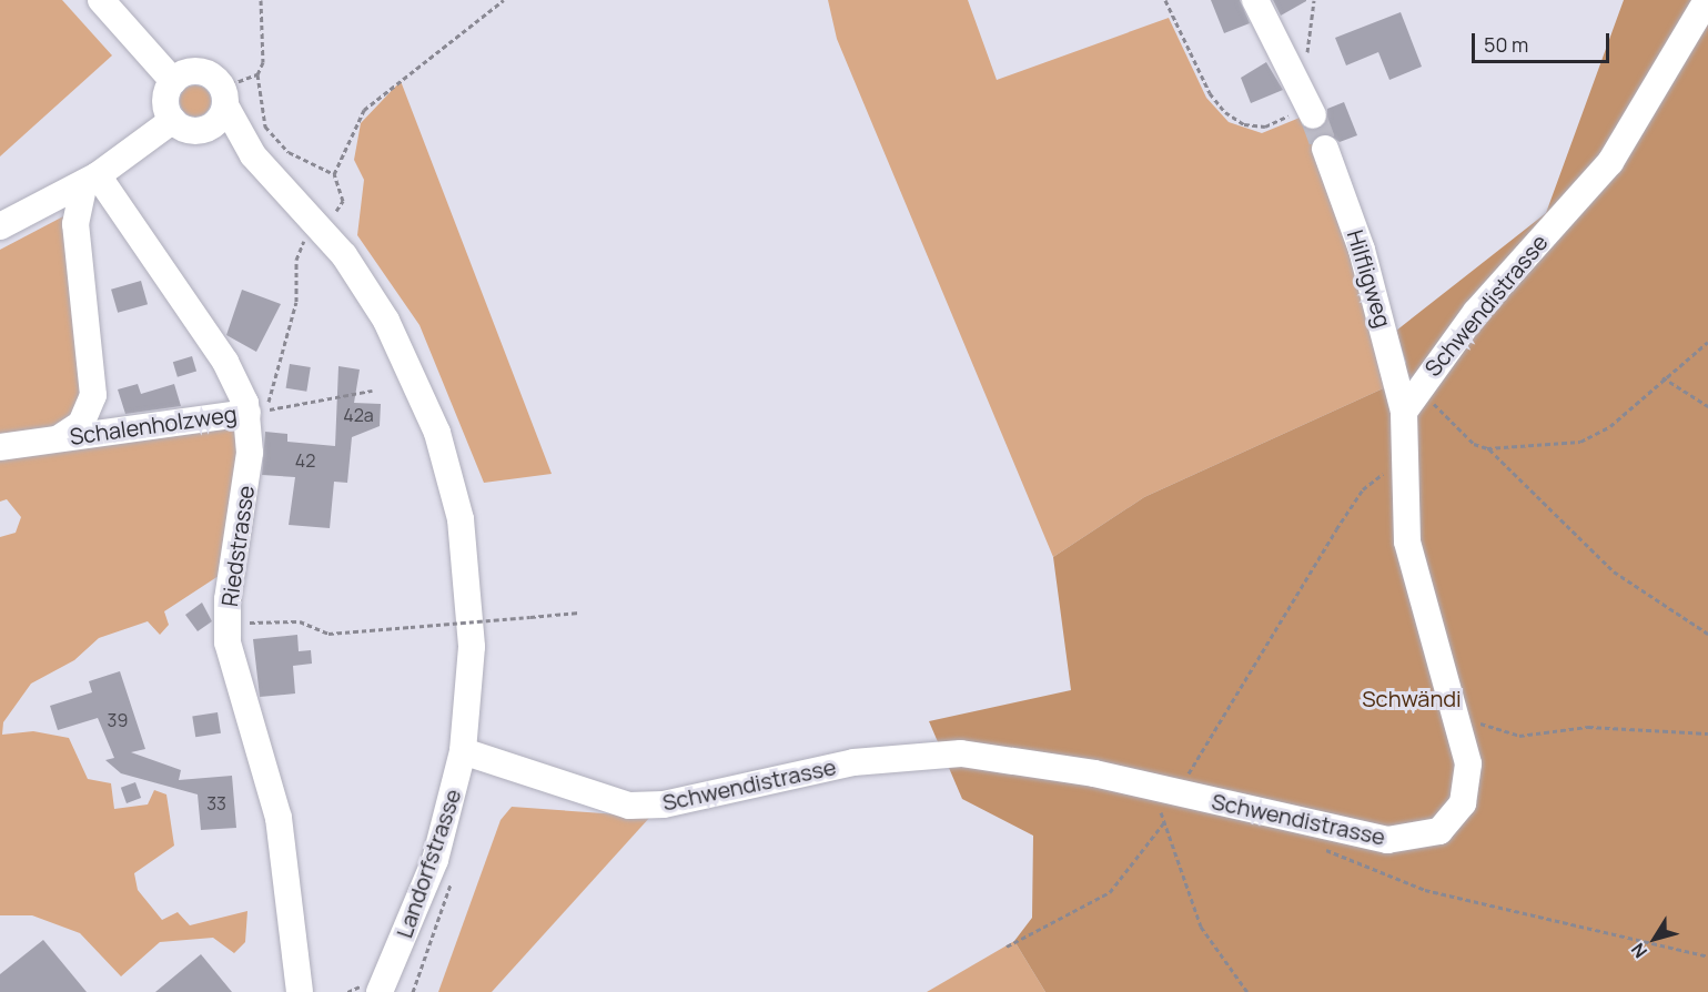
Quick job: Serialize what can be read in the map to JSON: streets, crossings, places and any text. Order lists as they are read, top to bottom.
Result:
{
  "streets": {
    "street": [
      "Hilfligweg",
      "Schwendistrasse",
      "Schalenholzweg",
      "Riedstrasse",
      "Landorfstrasse"
    ]
  },
  "crossings": [
    ["Hilfligweg", "Schwendistrasse"],
    ["Schwendistrasse", "Landorfstrasse"],
    ["Schalenholzweg", "Riedstrasse"]
  ],
  "parks": ["Schwändi"],
  "house_numbers": [
    "42a",
    "42",
    "39",
    "33"
  ],
  "scale_bar": "50 m",
  "north": "bottom left"
}
